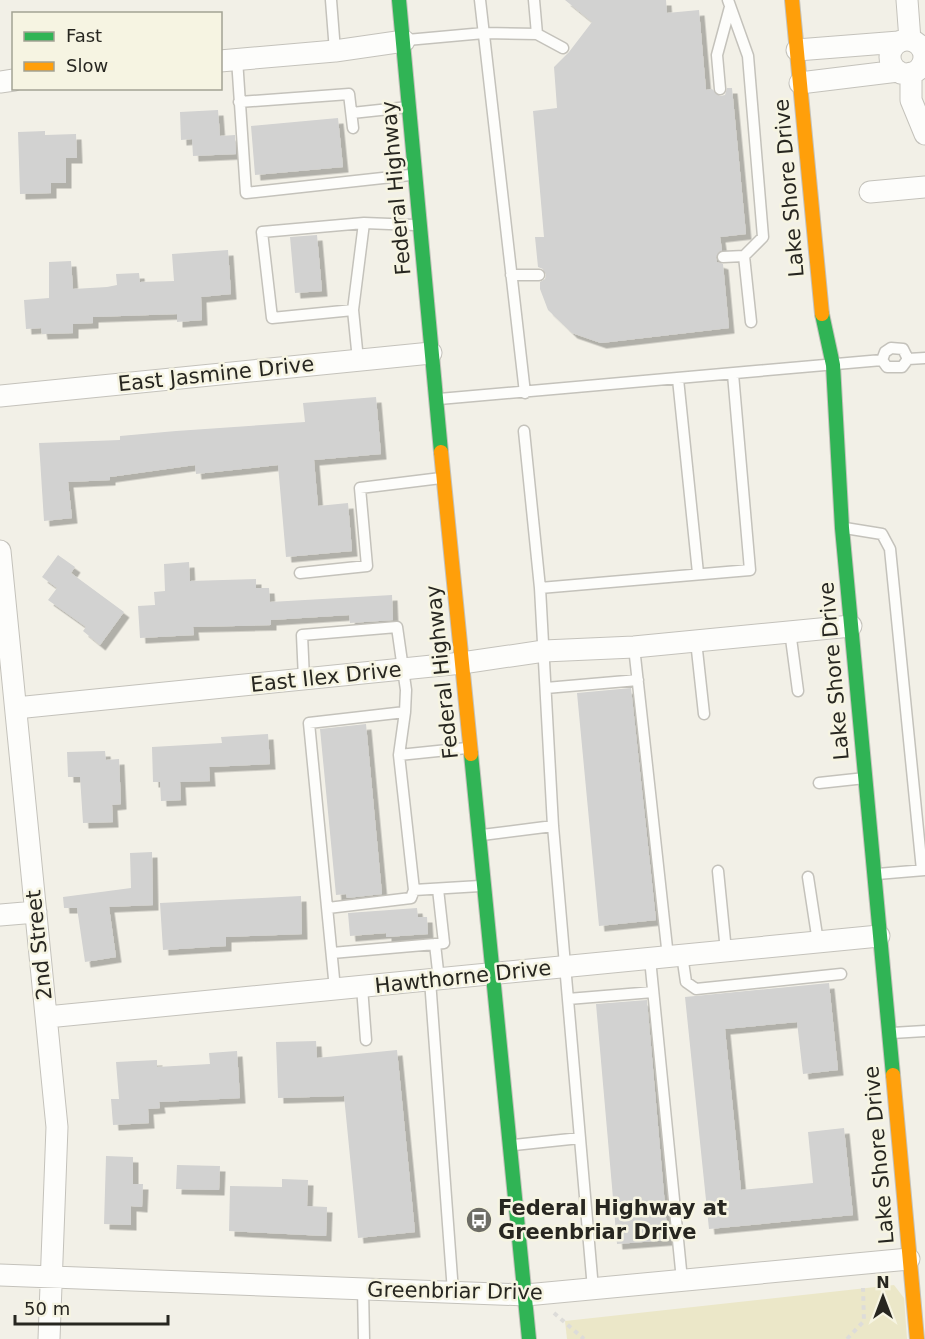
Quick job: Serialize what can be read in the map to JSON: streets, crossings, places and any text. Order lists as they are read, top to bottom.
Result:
{
  "streets": {
    "main road": ["Federal Highway", "Lake Shore Drive"],
    "street": [
      "East Jasmine Drive",
      "East Ilex Drive",
      "2nd Street",
      "Hawthorne Drive",
      "Greenbriar Drive"
    ]
  },
  "crossings": [
    ["Federal Highway", "East Jasmine Drive"],
    ["Federal Highway", "East Ilex Drive"],
    ["Federal Highway", "Hawthorne Drive"],
    ["Federal Highway", "Greenbriar Drive"],
    ["Lake Shore Drive", "East Ilex Drive"],
    ["Lake Shore Drive", "Hawthorne Drive"],
    ["Lake Shore Drive", "Greenbriar Drive"],
    ["East Ilex Drive", "2nd Street"],
    ["2nd Street", "Hawthorne Drive"],
    ["2nd Street", "Greenbriar Drive"]
  ],
  "places": {
    "bus stop": ["Federal Highway at Greenbriar Drive"]
  },
  "legend": ["Fast", "Slow"],
  "scale_bar": "50 m",
  "north": "top"
}
